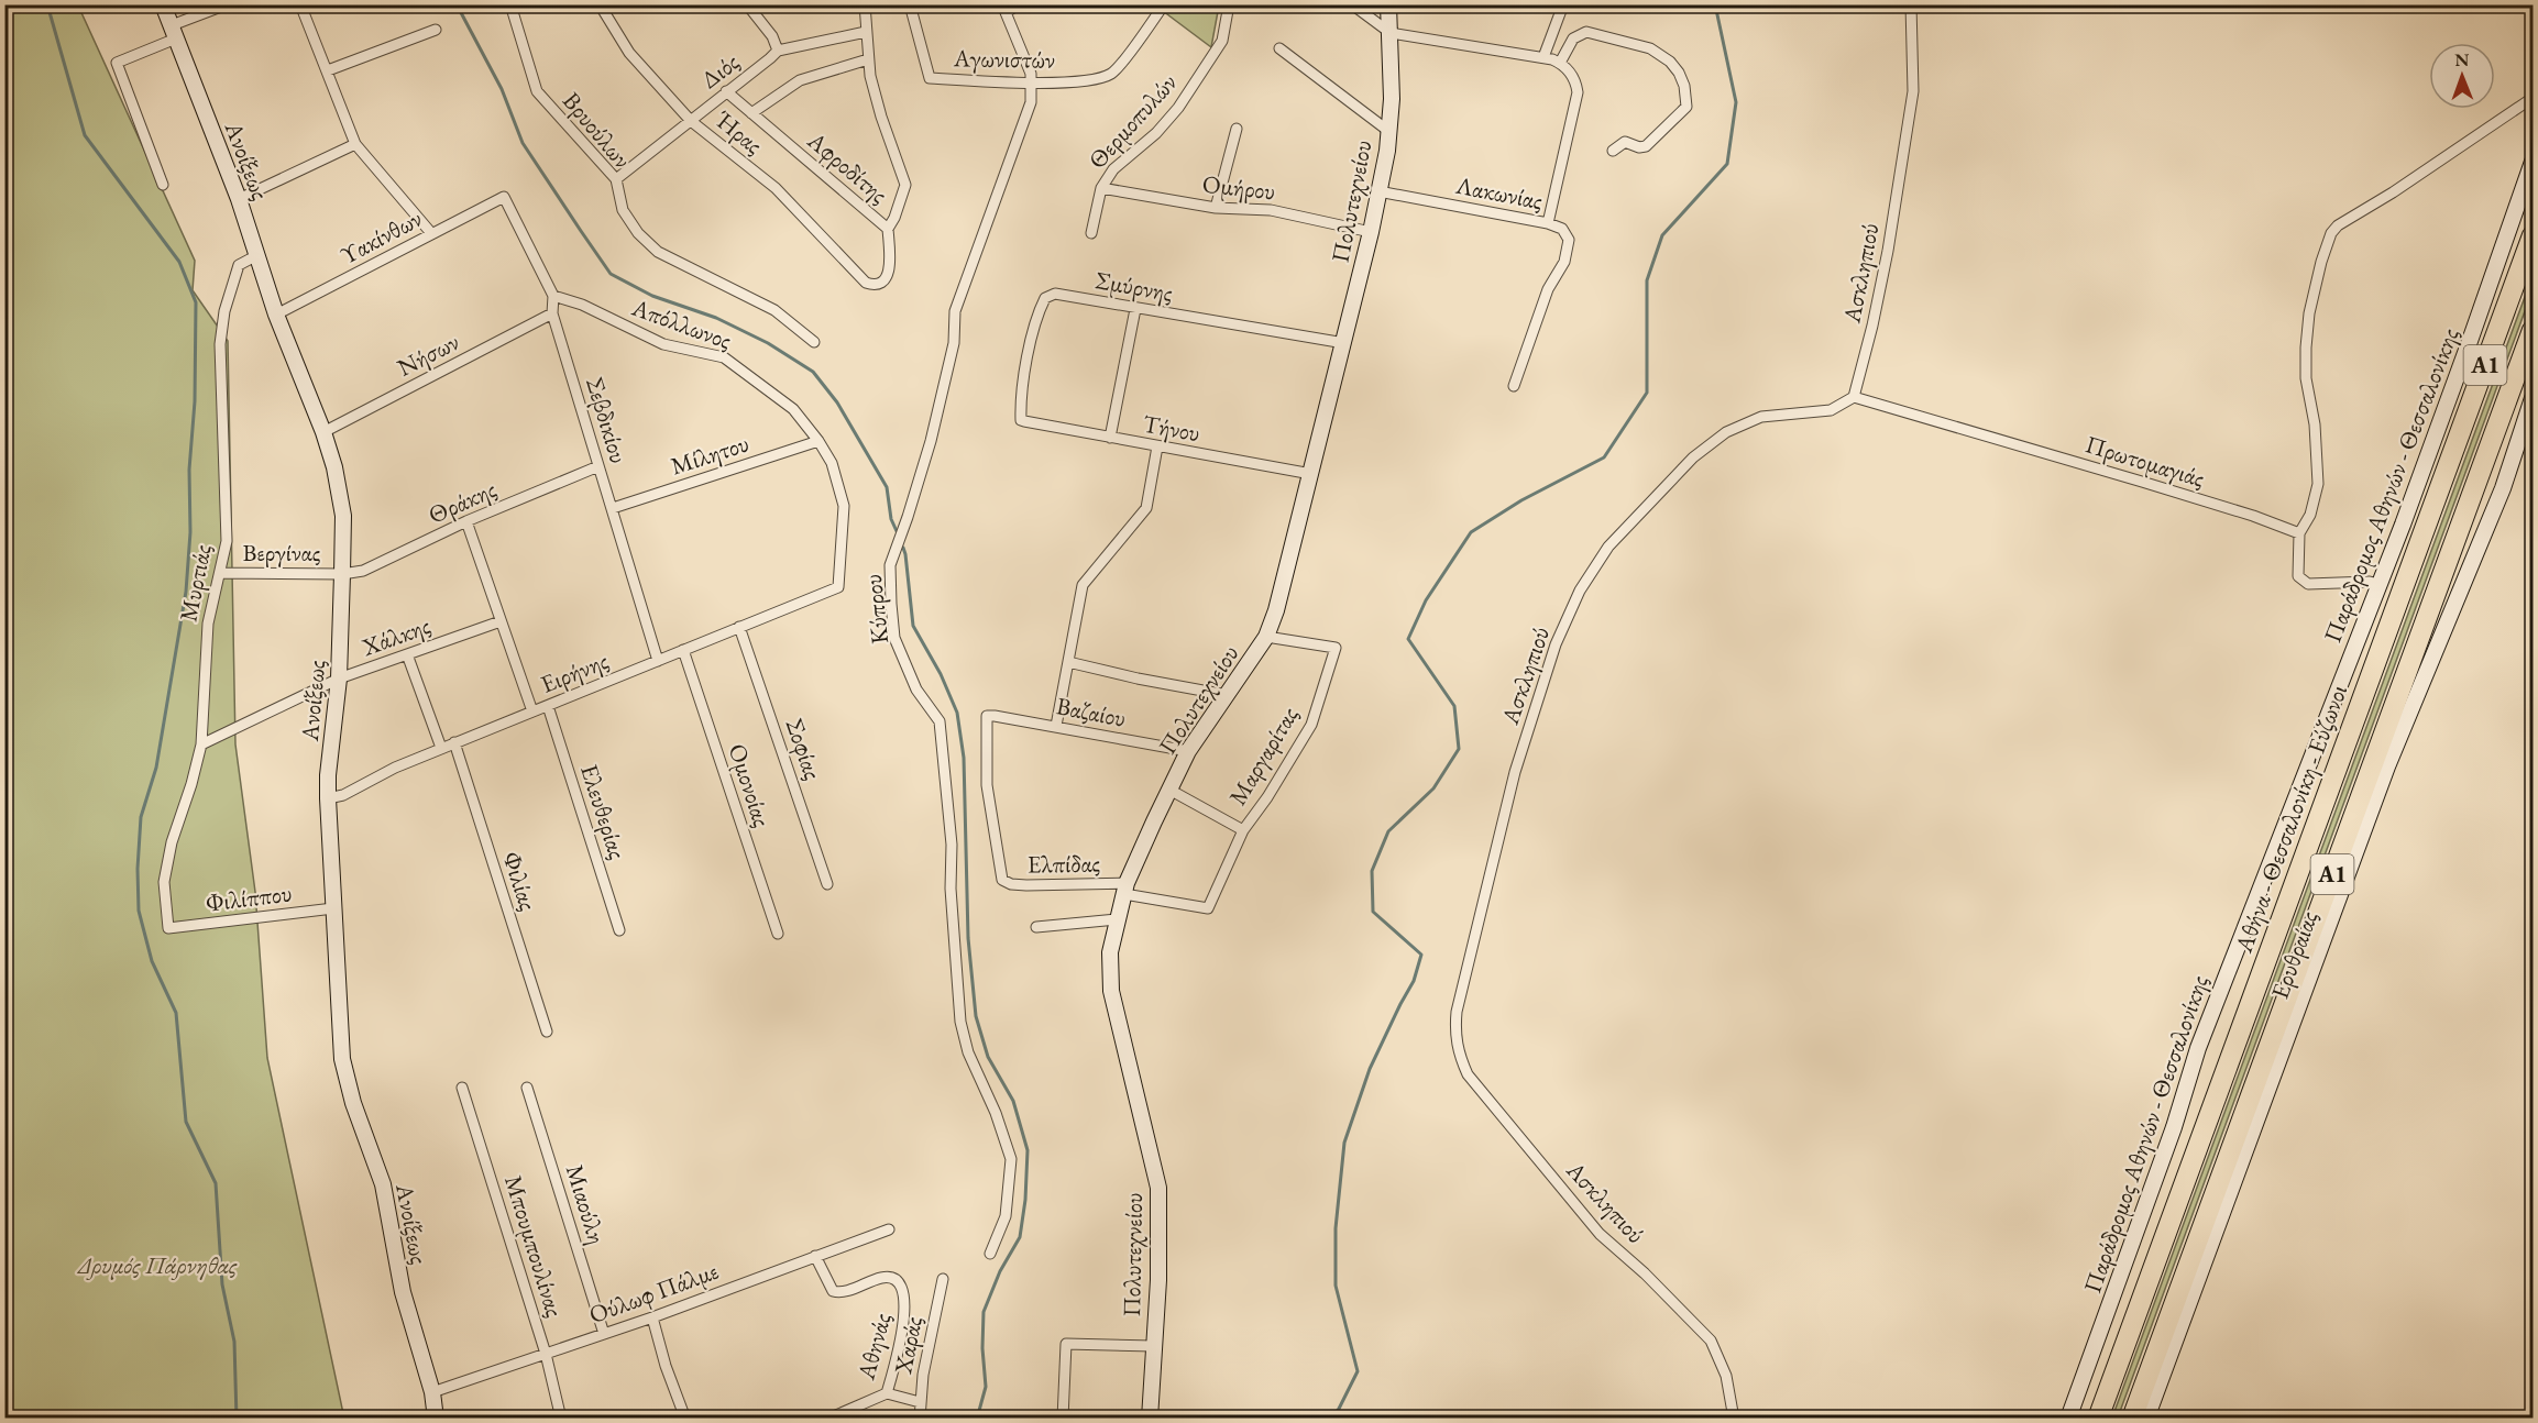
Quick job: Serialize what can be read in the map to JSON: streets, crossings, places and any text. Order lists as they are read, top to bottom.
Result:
{
  "streets": {
    "highway": ["Α1", "Αθήνα - Θεσσαλονίκη - Εύζωνοι"],
    "street": [
      "Αγωνιστών",
      "Διός",
      "Θερμοπυλών",
      "Βρυούλων",
      "Ήρας",
      "Ανοίξεως",
      "Αφροδίτης",
      "Ομήρου",
      "Λακωνίας",
      "Πολυτεχνείου",
      "Υακίνθων",
      "Ασκληπιού",
      "Σμύρνης",
      "Απόλλωνος",
      "Νήσων",
      "Σεβδικίου",
      "Τήνου",
      "Μίλητου",
      "Πρωτομαγιάς",
      "Παράδρομος Αθηνών - Θεσσαλονίκης",
      "Θράκης",
      "Βεργίνας",
      "Μυρτιάς",
      "Κύπρου",
      "Χάλκης",
      "Ειρήνης",
      "Βαζαίου",
      "Σοφίας",
      "Μαργαρίτας",
      "Ομονοίας",
      "Ελευθερίας",
      "Ελπίδας",
      "Φιλίας",
      "Φιλίππου",
      "Ερυθραίας",
      "Μιαούλη",
      "Μπουμπουλίνας",
      "Ούλωφ Πάλμε",
      "Χαράς",
      "Αθηνάς"
    ]
  },
  "crossings": [
    ["Αγωνιστών", "Κύπρου"],
    ["Διός", "Βρυούλων"],
    ["Διός", "Ήρας"],
    ["Διός", "Αφροδίτης"],
    ["Θερμοπυλών", "Ομήρου"],
    ["Ήρας", "Αφροδίτης"],
    ["Ανοίξεως", "Υακίνθων"],
    ["Ανοίξεως", "Νήσων"],
    ["Ανοίξεως", "Θράκης"],
    ["Ανοίξεως", "Βεργίνας"],
    ["Ανοίξεως", "Μυρτιάς"],
    ["Ανοίξεως", "Χάλκης"],
    ["Ανοίξεως", "Ειρήνης"],
    ["Ανοίξεως", "Φιλίππου"],
    ["Ανοίξεως", "Ούλωφ Πάλμε"],
    ["Ομήρου", "Πολυτεχνείου"],
    ["Λακωνίας", "Πολυτεχνείου"],
    ["Πολυτεχνείου", "Σμύρνης"],
    ["Πολυτεχνείου", "Τήνου"],
    ["Πολυτεχνείου", "Βαζαίου"],
    ["Πολυτεχνείου", "Μαργαρίτας"],
    ["Πολυτεχνείου", "Ελπίδας"],
    ["Υακίνθων", "Απόλλωνος"],
    ["Υακίνθων", "Σεβδικίου"],
    ["Ασκληπιού", "Πρωτομαγιάς"],
    ["Σμύρνης", "Τήνου"],
    ["Απόλλωνος", "Σεβδικίου"],
    ["Απόλλωνος", "Μίλητου"],
    ["Απόλλωνος", "Ειρήνης"],
    ["Νήσων", "Σεβδικίου"],
    ["Σεβδικίου", "Μίλητου"],
    ["Σεβδικίου", "Θράκης"],
    ["Σεβδικίου", "Ειρήνης"],
    ["Θράκης", "Βεργίνας"],
    ["Βεργίνας", "Μυρτιάς"],
    ["Μυρτιάς", "Χάλκης"],
    ["Μυρτιάς", "Φιλίππου"],
    ["Ειρήνης", "Σοφίας"],
    ["Ειρήνης", "Ομονοίας"],
    ["Ειρήνης", "Ελευθερίας"],
    ["Ειρήνης", "Φιλίας"],
    ["Βαζαίου", "Ελπίδας"],
    ["Μαργαρίτας", "Ελπίδας"],
    ["Μιαούλη", "Ούλωφ Πάλμε"],
    ["Μπουμπουλίνας", "Ούλωφ Πάλμε"],
    ["Ούλωφ Πάλμε", "Αθηνάς"]
  ],
  "parks": ["Δρυμός Πάρνηθας"],
  "north": "top"
}
